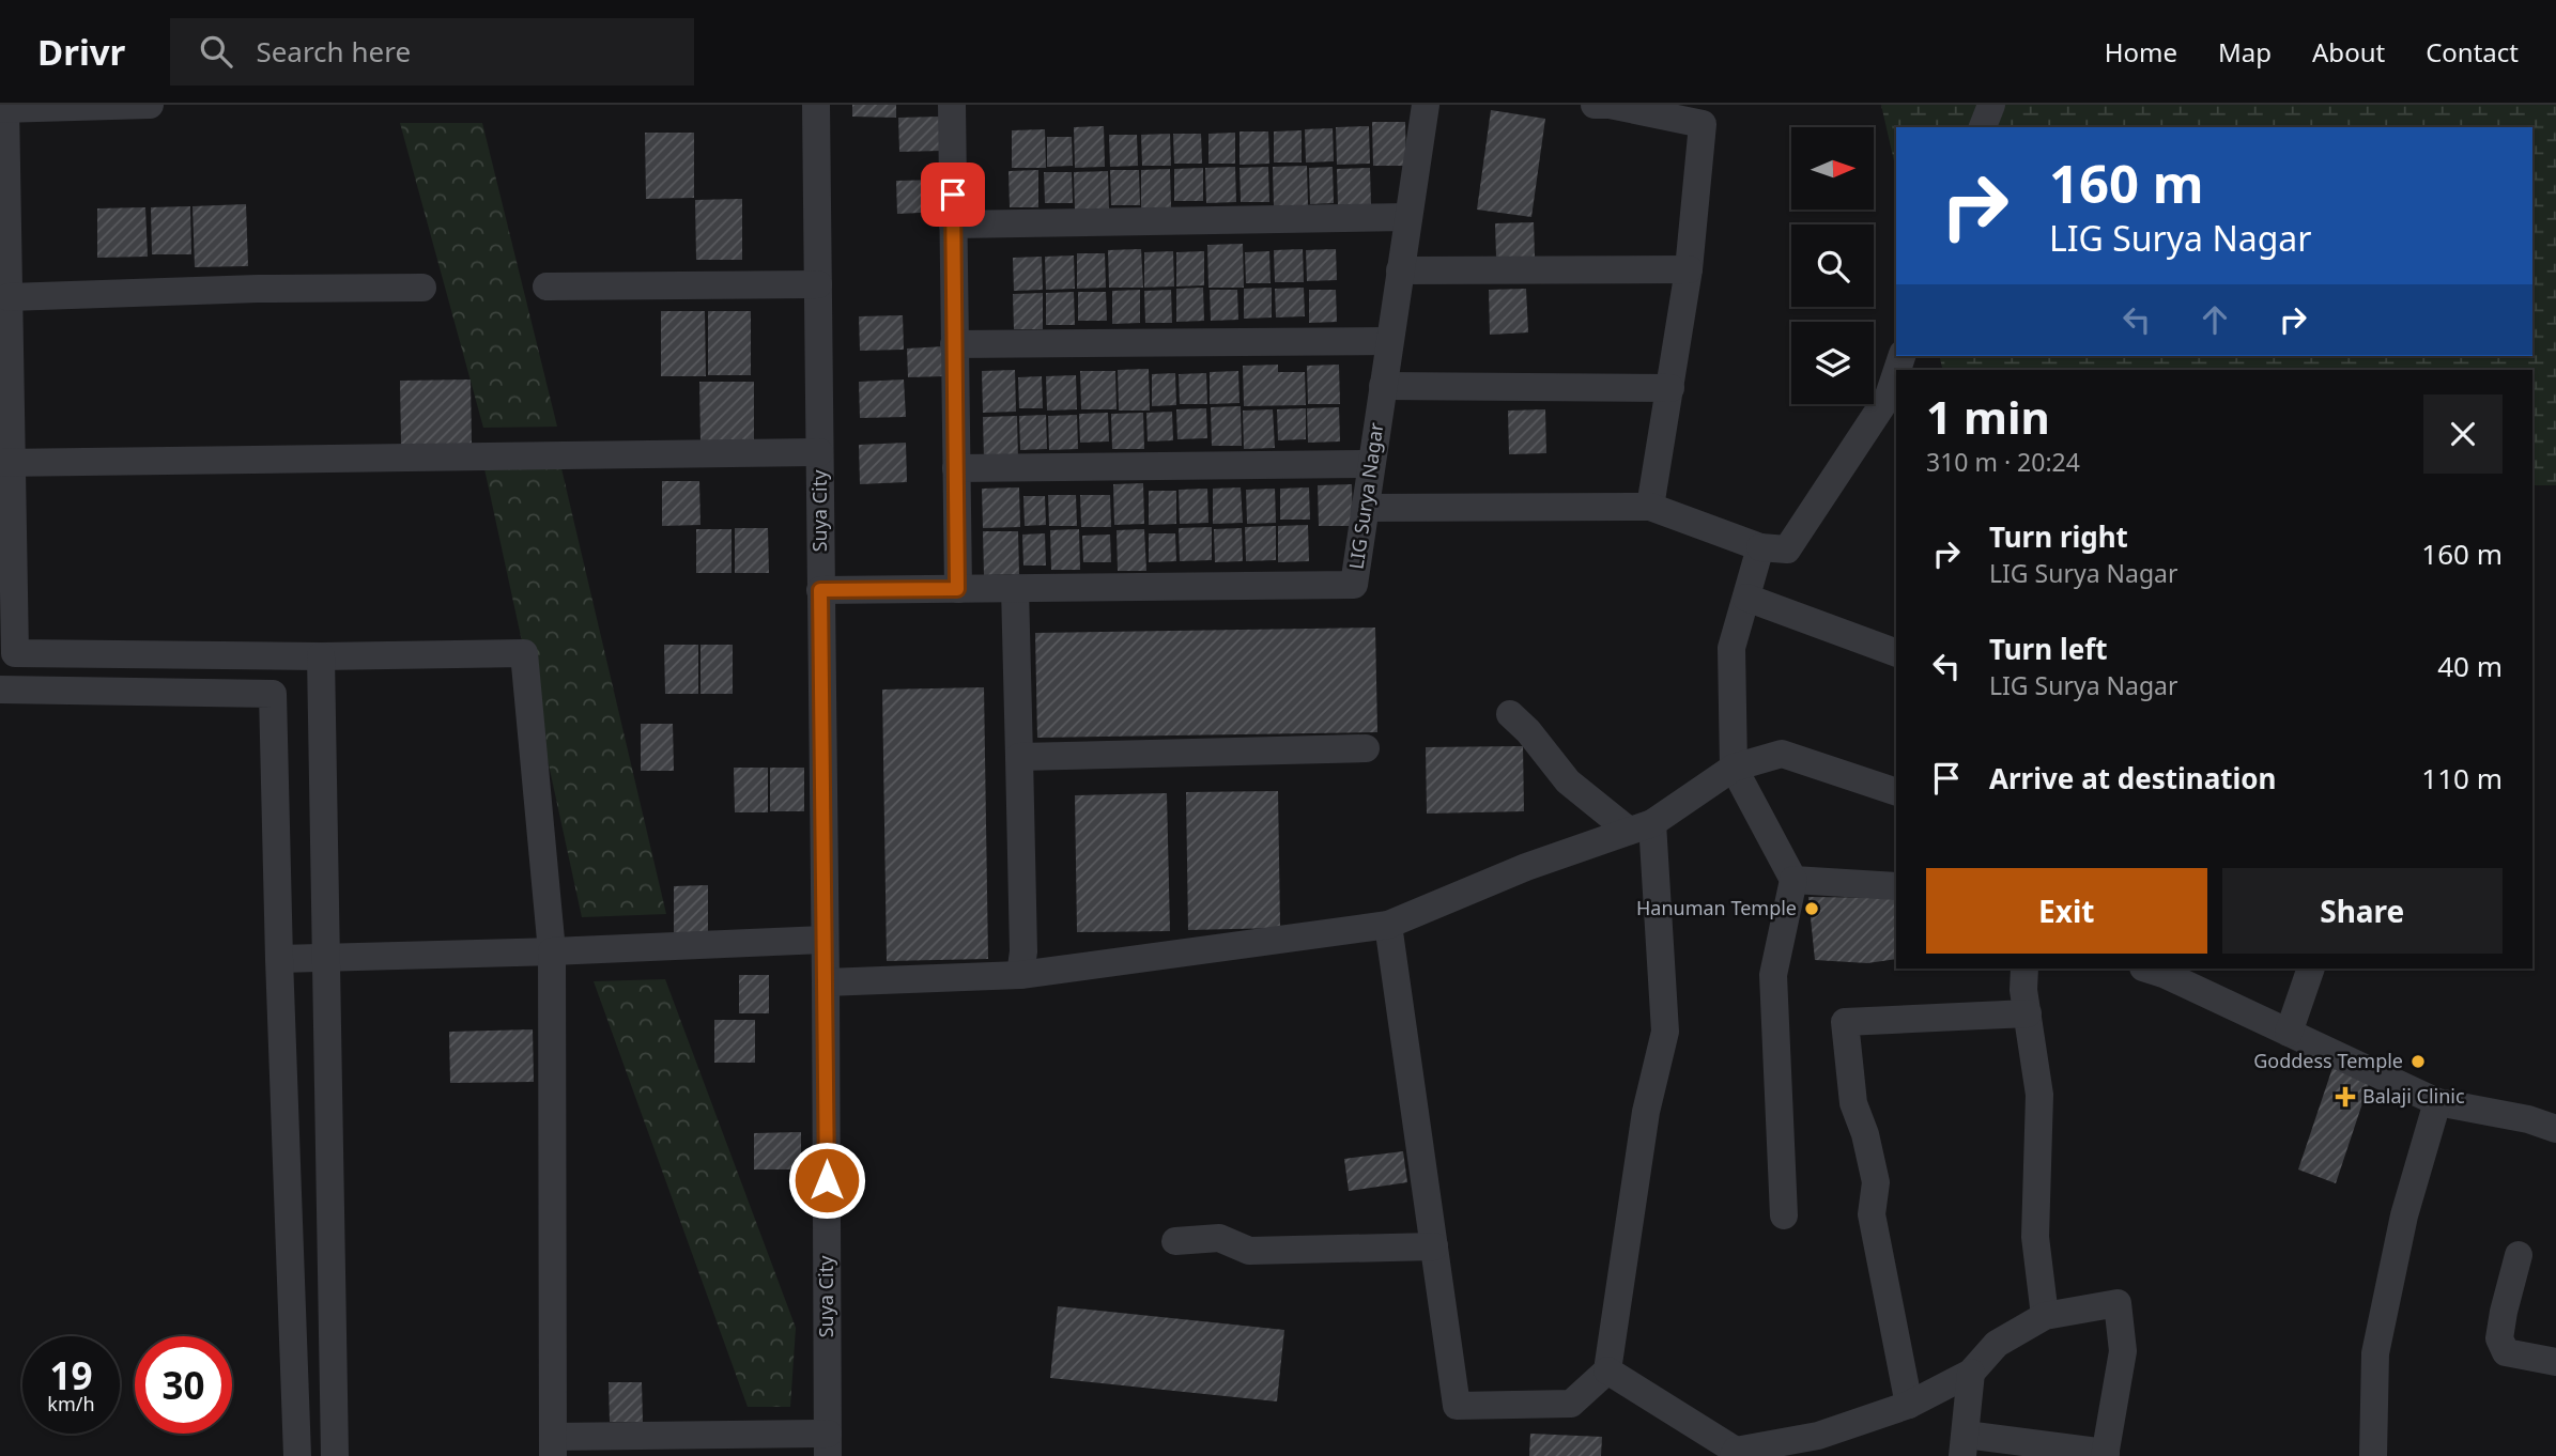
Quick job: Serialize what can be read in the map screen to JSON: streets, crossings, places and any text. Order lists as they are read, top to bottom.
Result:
{
  "streets": {
    "street": ["LIG Surya Nagar", "Suya City"]
  },
  "crossings": [
    ["LIG Surya Nagar", "Suya City"]
  ],
  "places": {
    "other": ["Hanuman Temple", "Goddess Temple"],
    "health": ["Balaji Clinic"]
  },
  "north": "right",
  "page": {
    "header": "Drivr",
    "search": "Search here",
    "nav": [
      "Home",
      "Map",
      "About",
      "Contact"
    ],
    "turn": ["160 m", "LIG Surya Nagar"],
    "heading": ["1 min", "310 m · 20:24"],
    "list": [
      {
        "name": "Turn right",
        "note": "LIG Surya Nagar",
        "value": "160 m"
      },
      {
        "name": "Turn left",
        "note": "LIG Surya Nagar",
        "value": "40 m"
      },
      {
        "name": "Arrive at destination",
        "value": "110 m"
      }
    ],
    "buttons": ["Exit", "Share"],
    "speed": "19 km/h",
    "limit": "30"
  }
}
